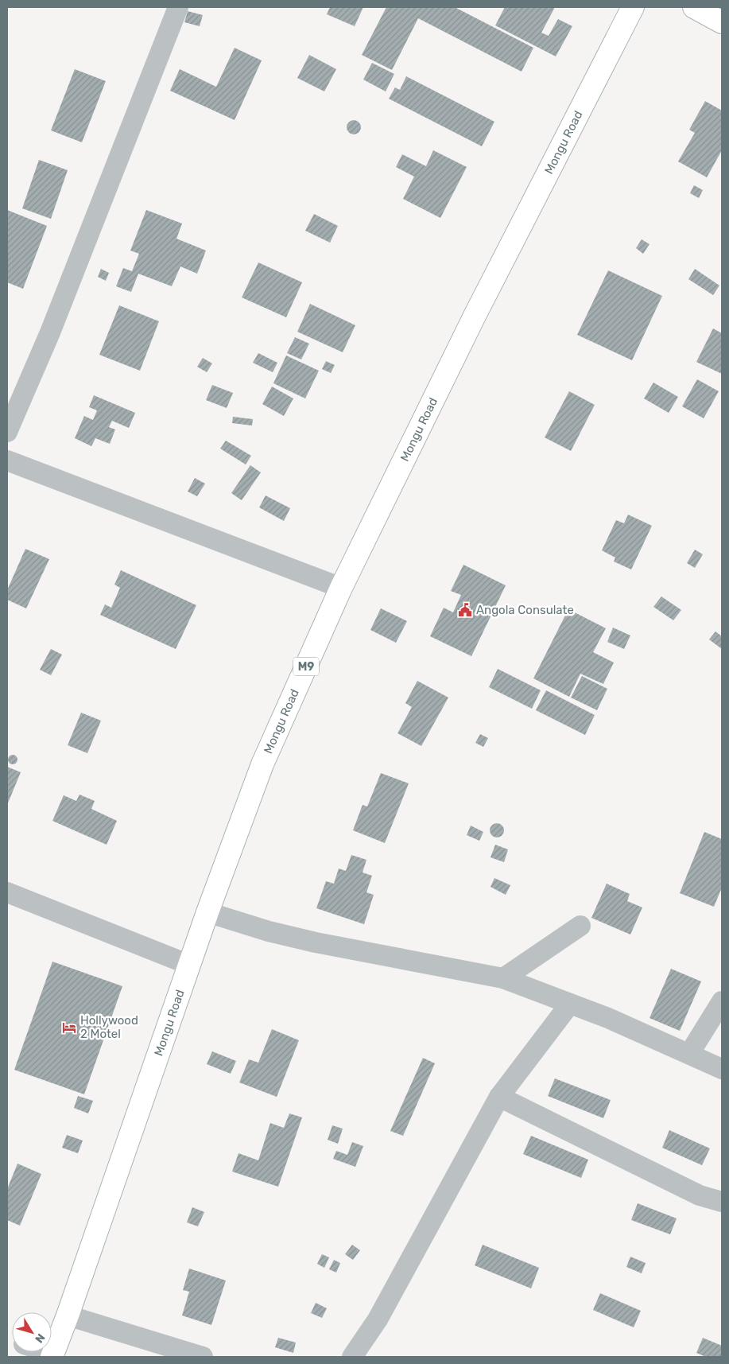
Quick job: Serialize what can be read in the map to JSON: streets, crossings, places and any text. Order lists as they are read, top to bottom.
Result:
{
  "streets": {
    "main road": ["Mongu Road", "M9"]
  },
  "places": {
    "public building": ["Angola Consulate"],
    "hotel": ["Hollywood 2 Motel"]
  },
  "north": "bottom right"
}
